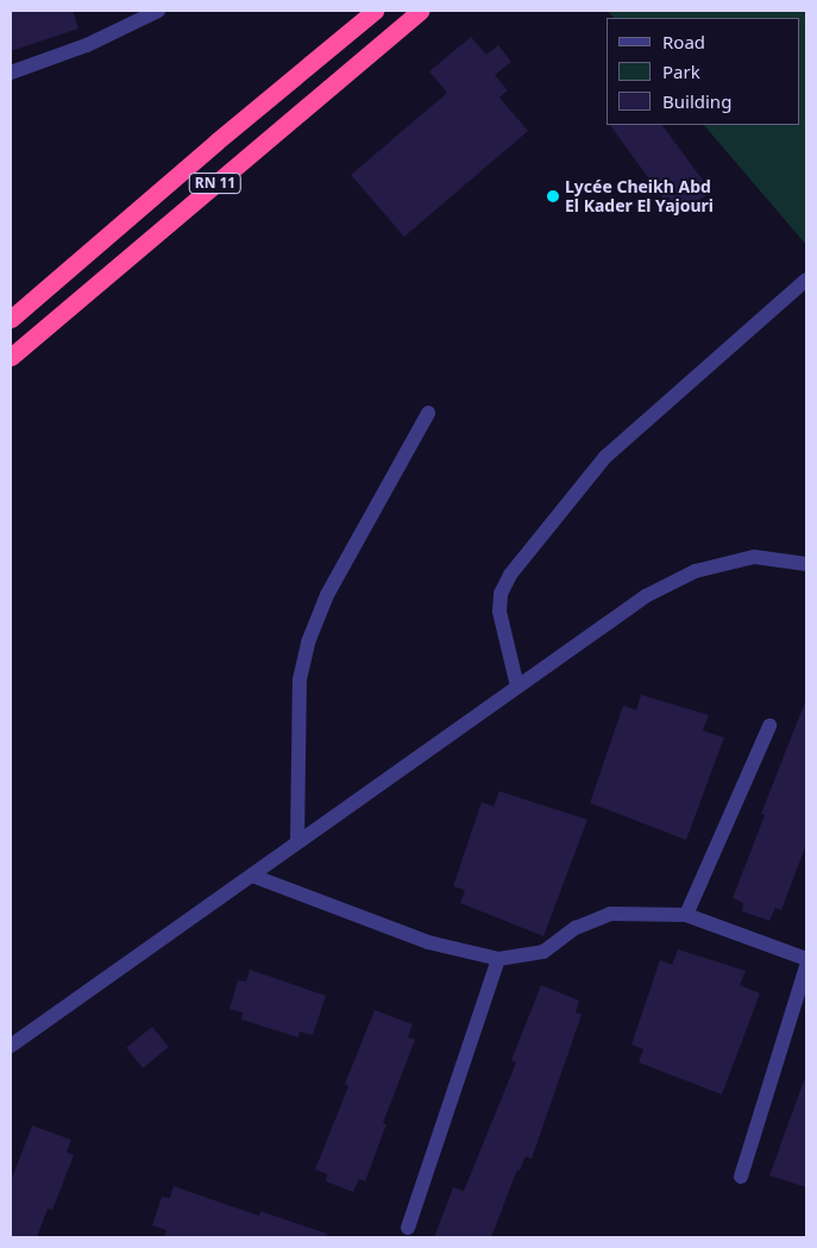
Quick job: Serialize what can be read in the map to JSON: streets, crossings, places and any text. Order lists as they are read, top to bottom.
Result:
{
  "streets": {
    "highway": ["RN 11"]
  },
  "places": ["Lycée Cheikh Abd El Kader El Yajouri"],
  "legend": ["Road", "Park", "Building"]
}
